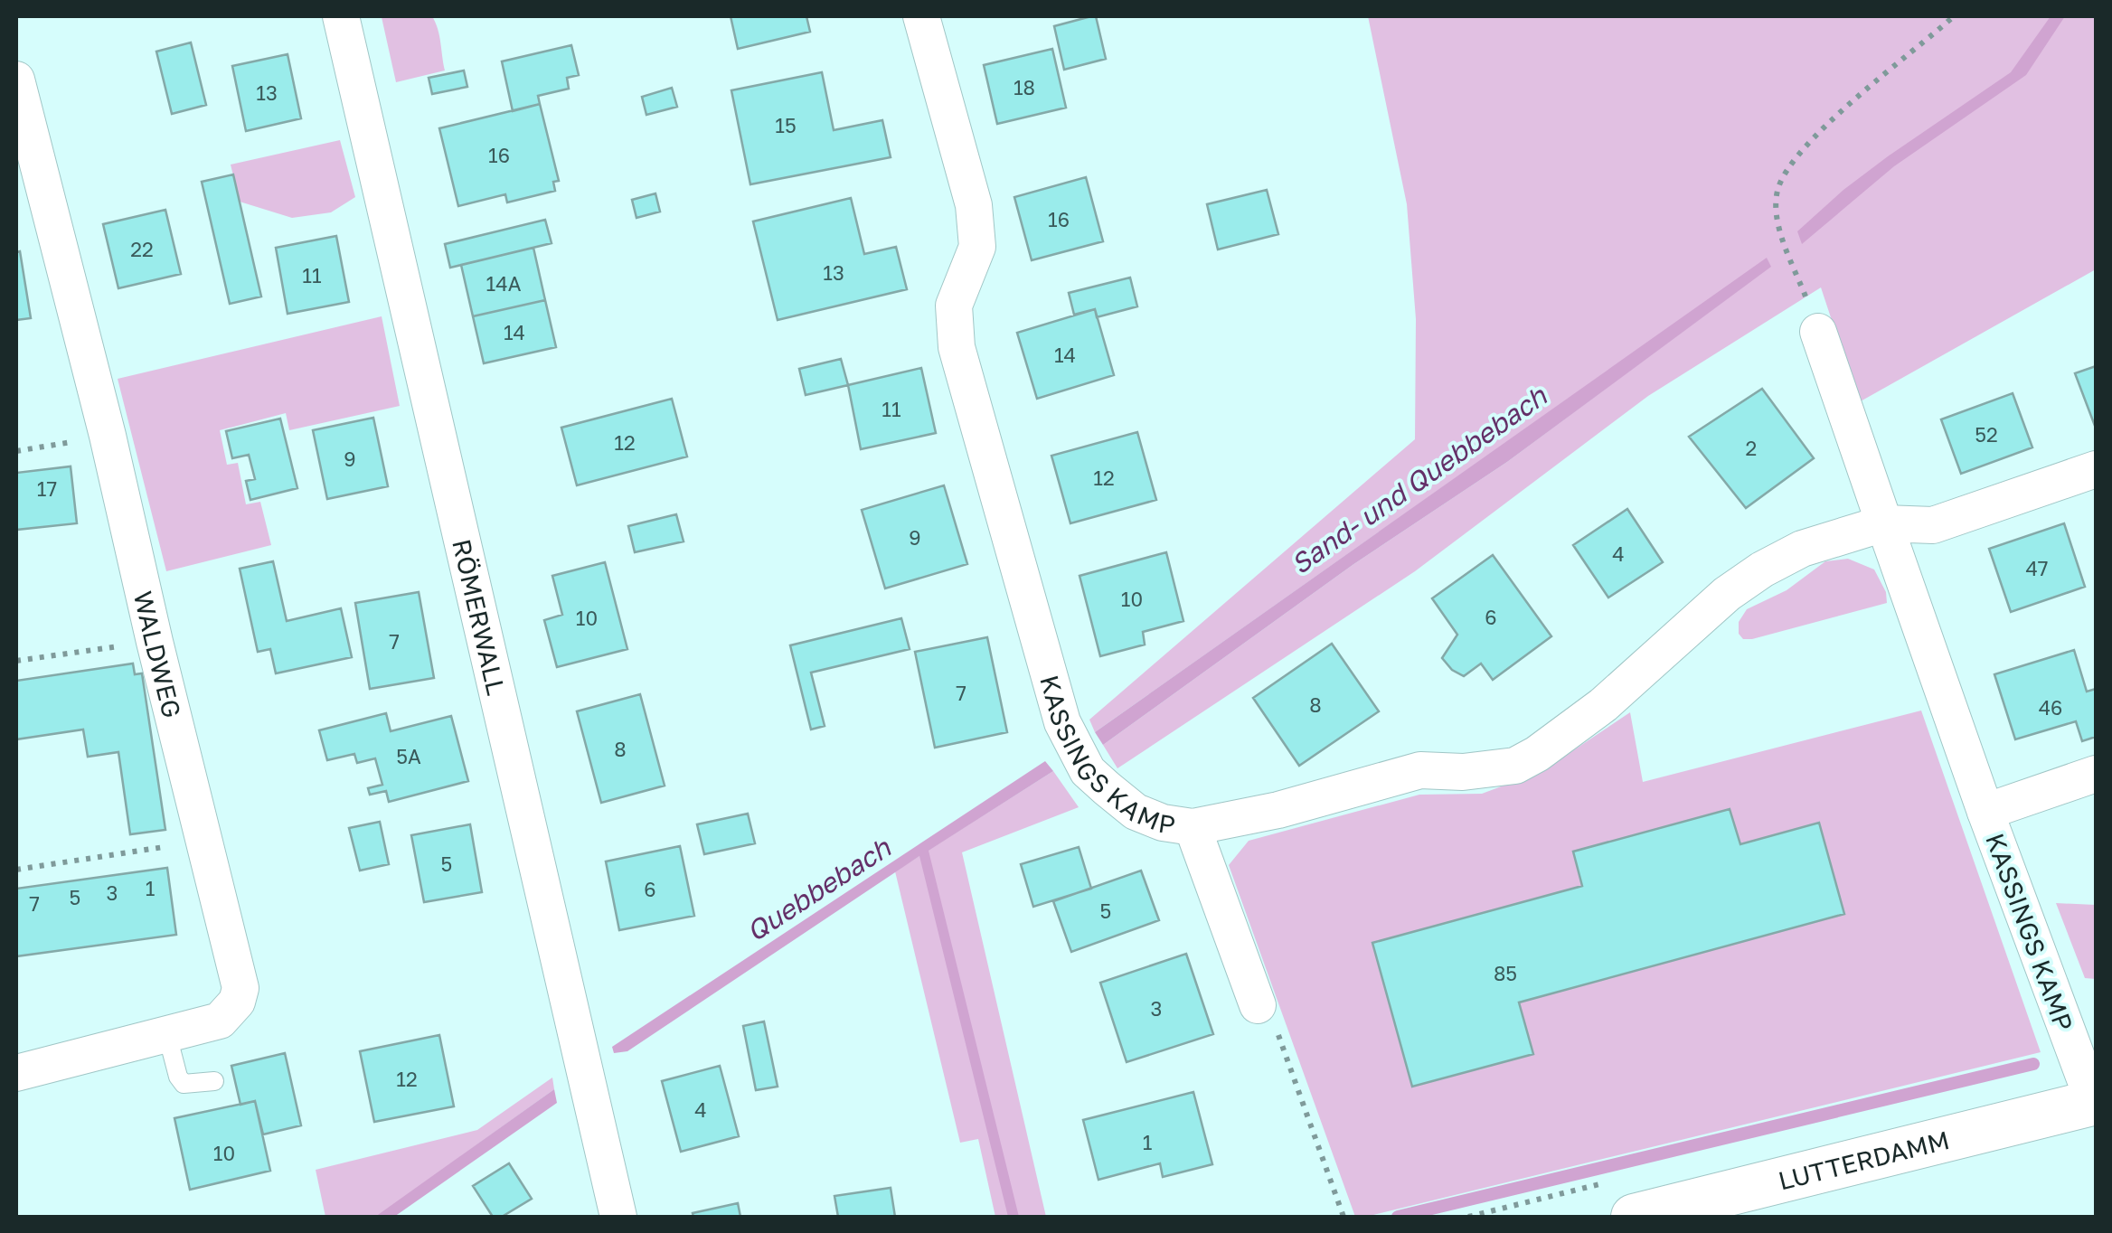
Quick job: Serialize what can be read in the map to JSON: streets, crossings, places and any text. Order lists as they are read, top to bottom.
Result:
{
  "streets": {
    "street": [
      "RÖMERWALL",
      "WALDWEG",
      "KASSINGS KAMP",
      "LUTTERDAMM"
    ]
  },
  "crossings": [
    ["KASSINGS KAMP", "LUTTERDAMM"]
  ],
  "water": ["Sand- und Quebbebach", "Quebbebach"],
  "house_numbers": [
    "18",
    "13",
    "15",
    "16",
    "16",
    "22",
    "13",
    "11",
    "14A",
    "14",
    "14",
    "11",
    "52",
    "12",
    "2",
    "9",
    "12",
    "17",
    "9",
    "4",
    "47",
    "10",
    "6",
    "10",
    "7",
    "7",
    "8",
    "46",
    "8",
    "5A",
    "5",
    "1",
    "6",
    "3",
    "5",
    "7",
    "5",
    "85",
    "3",
    "12",
    "4",
    "1",
    "10"
  ]
}
